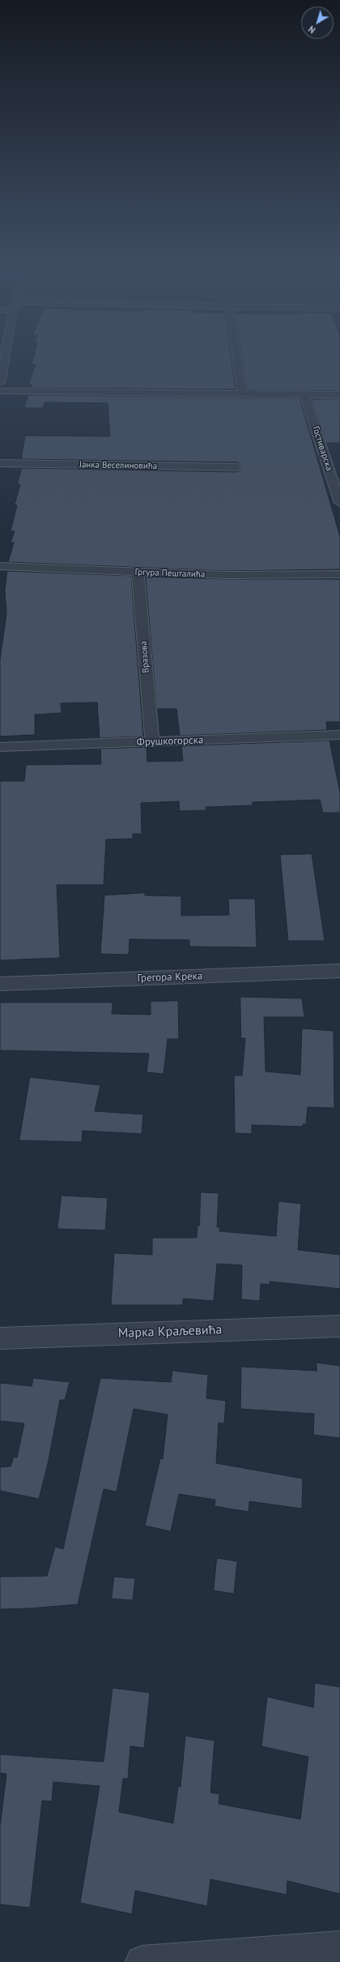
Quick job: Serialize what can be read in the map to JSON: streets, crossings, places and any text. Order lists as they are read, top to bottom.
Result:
{
  "streets": {
    "street": [
      "Гостиварска",
      "Јанка Веселиновића",
      "Гргура Пешталића",
      "Вразова",
      "Фрушкогорска",
      "Грегора Крека",
      "Марка Краљевића"
    ]
  },
  "crossings": [
    ["Гргура Пешталића", "Вразова"],
    ["Вразова", "Фрушкогорска"]
  ],
  "north": "bottom left"
}
